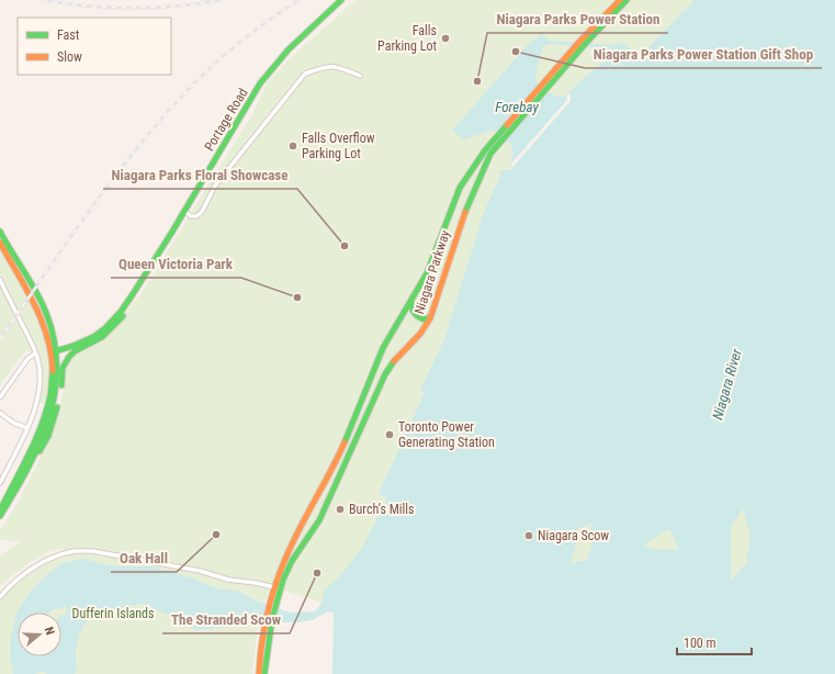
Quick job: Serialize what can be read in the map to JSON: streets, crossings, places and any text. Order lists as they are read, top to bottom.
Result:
{
  "streets": {
    "main road": ["Portage Road", "Niagara Parkway"]
  },
  "water": ["Forebay", "Niagara River"],
  "parks": ["Dufferin Islands"],
  "places": [
    "Falls Parking Lot",
    "Niagara Parks Power Station Gift Shop",
    "Niagara Parks Power Station",
    "Falls Overflow Parking Lot",
    "Niagara Parks Floral Showcase",
    "Queen Victoria Park",
    "Toronto Power Generating Station",
    "Burch’s Mills",
    "Oak Hall",
    "Niagara Scow",
    "The Stranded Scow"
  ],
  "legend": ["Fast", "Slow"],
  "scale_bar": "100 m",
  "north": "right"
}
